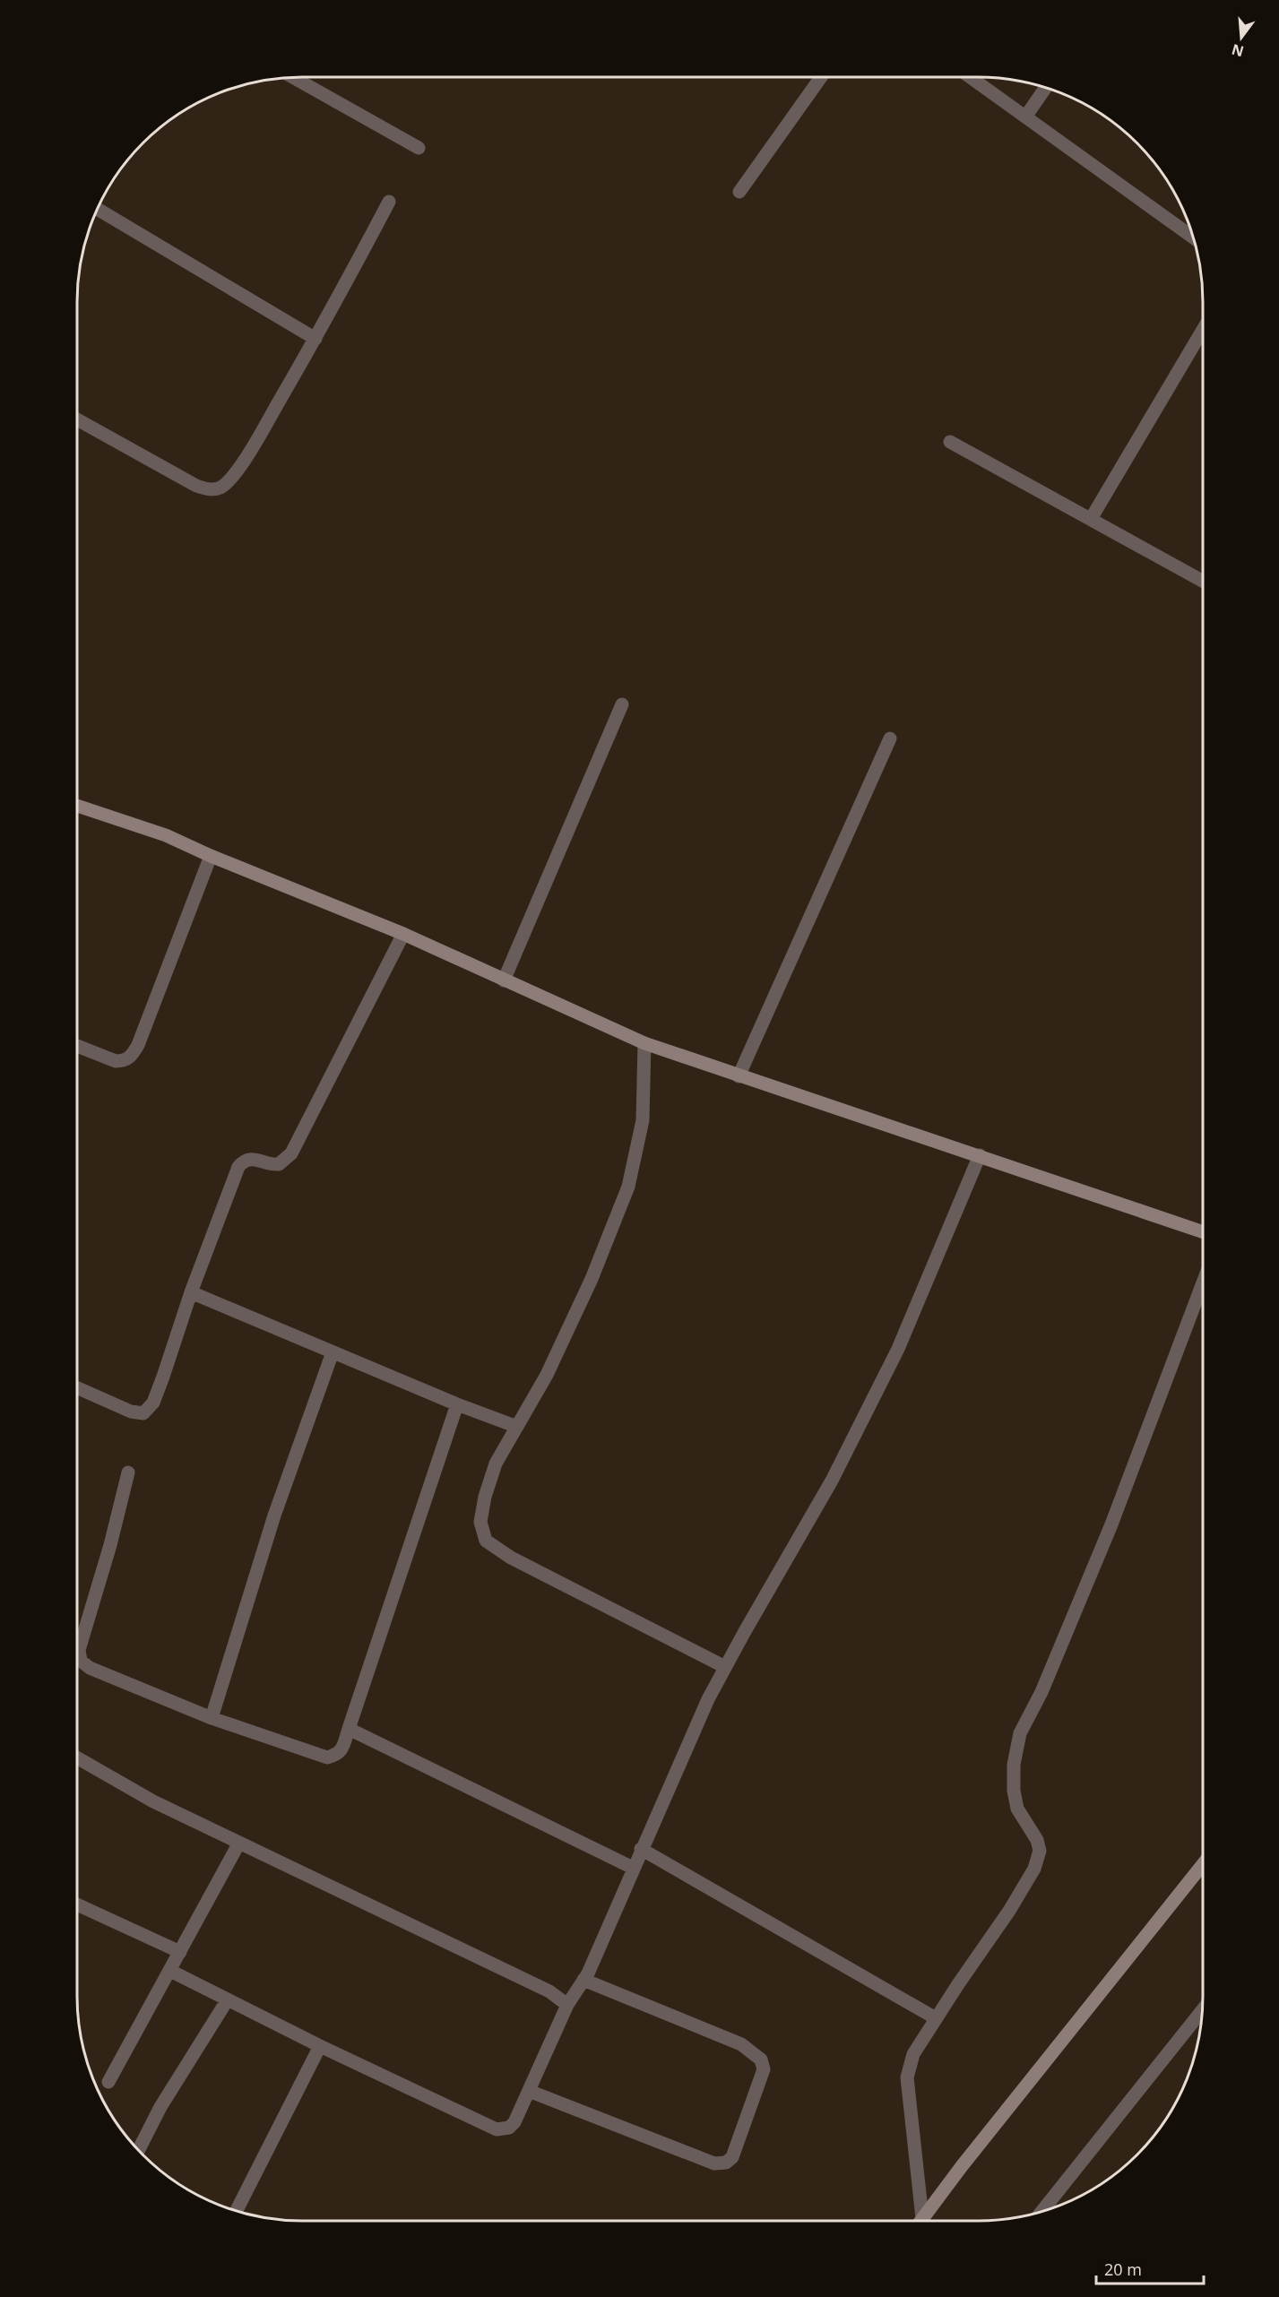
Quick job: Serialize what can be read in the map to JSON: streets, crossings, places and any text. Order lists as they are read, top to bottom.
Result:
{
  "scale_bar": "20 m",
  "north": "bottom"
}
